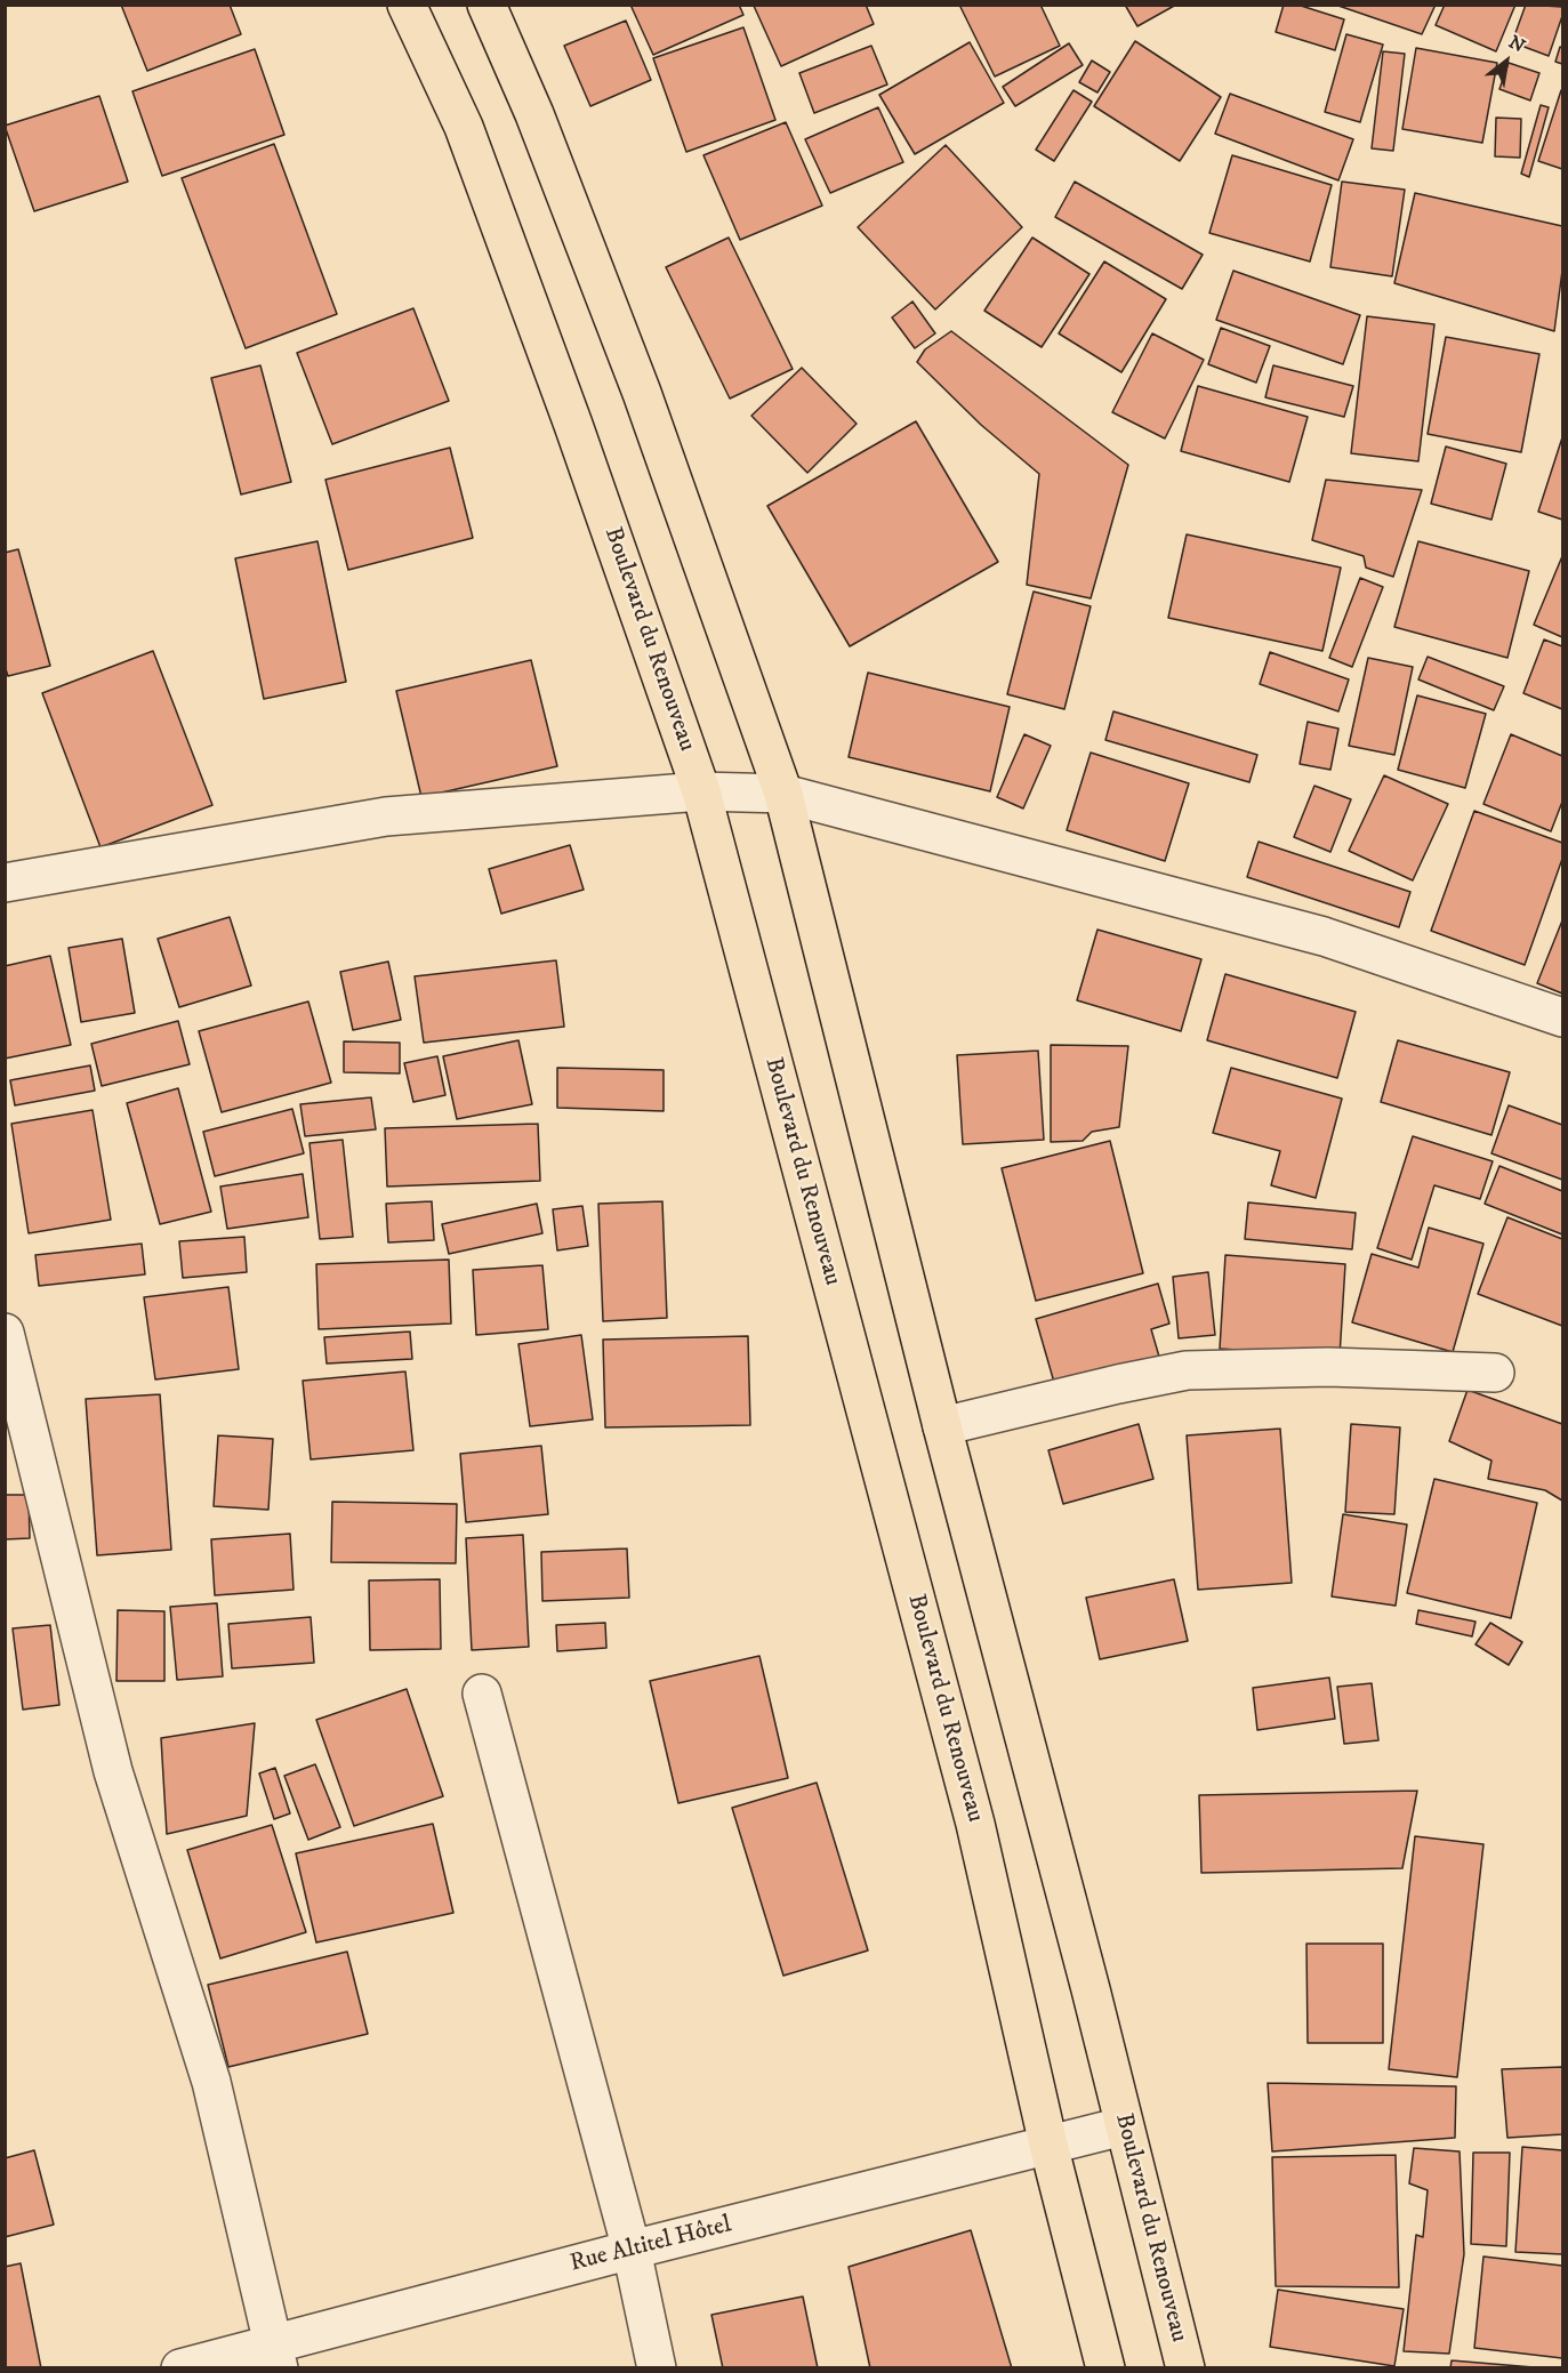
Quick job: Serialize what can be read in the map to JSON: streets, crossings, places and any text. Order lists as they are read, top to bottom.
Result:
{
  "streets": {
    "highway": ["Boulevard du Renouveau"],
    "street": ["Rue Altitel Hôtel"]
  },
  "crossings": [
    ["Boulevard du Renouveau", "Rue Altitel Hôtel"]
  ],
  "north": "top right"
}
